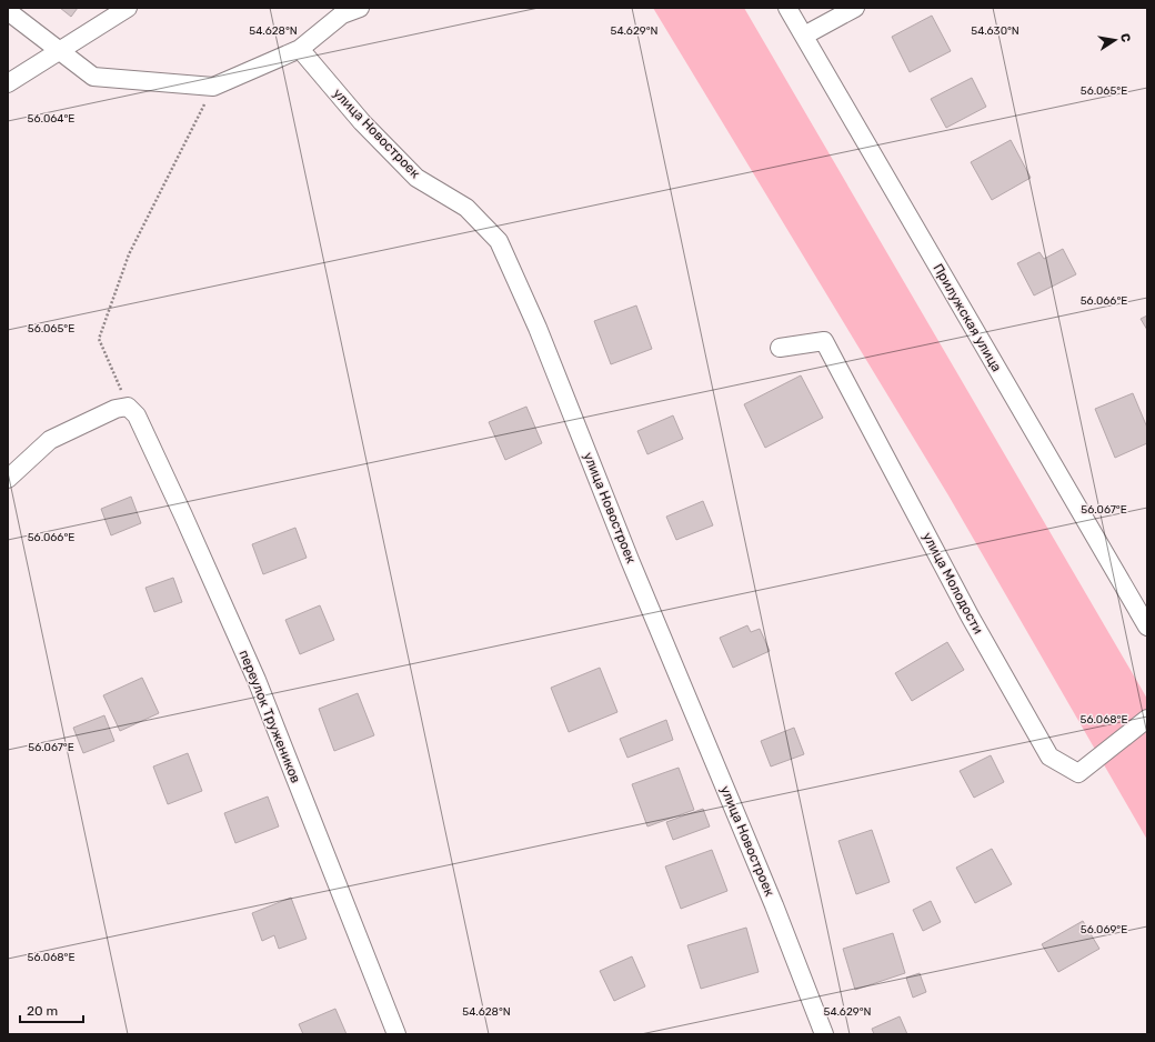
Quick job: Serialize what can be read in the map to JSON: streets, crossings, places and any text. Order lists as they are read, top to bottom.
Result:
{
  "streets": {
    "street": [
      "улица Новостроек",
      "Прилужская улица",
      "улица Молодости",
      "переулок Тружеников"
    ]
  },
  "scale_bar": "20 m",
  "north": "right",
  "coordinates": [
    "54.628°N",
    "54.629°N",
    "54.630°N",
    "56.065°E",
    "56.064°E",
    "56.066°E",
    "56.067°E",
    "56.068°E",
    "56.069°E"
  ]
}
